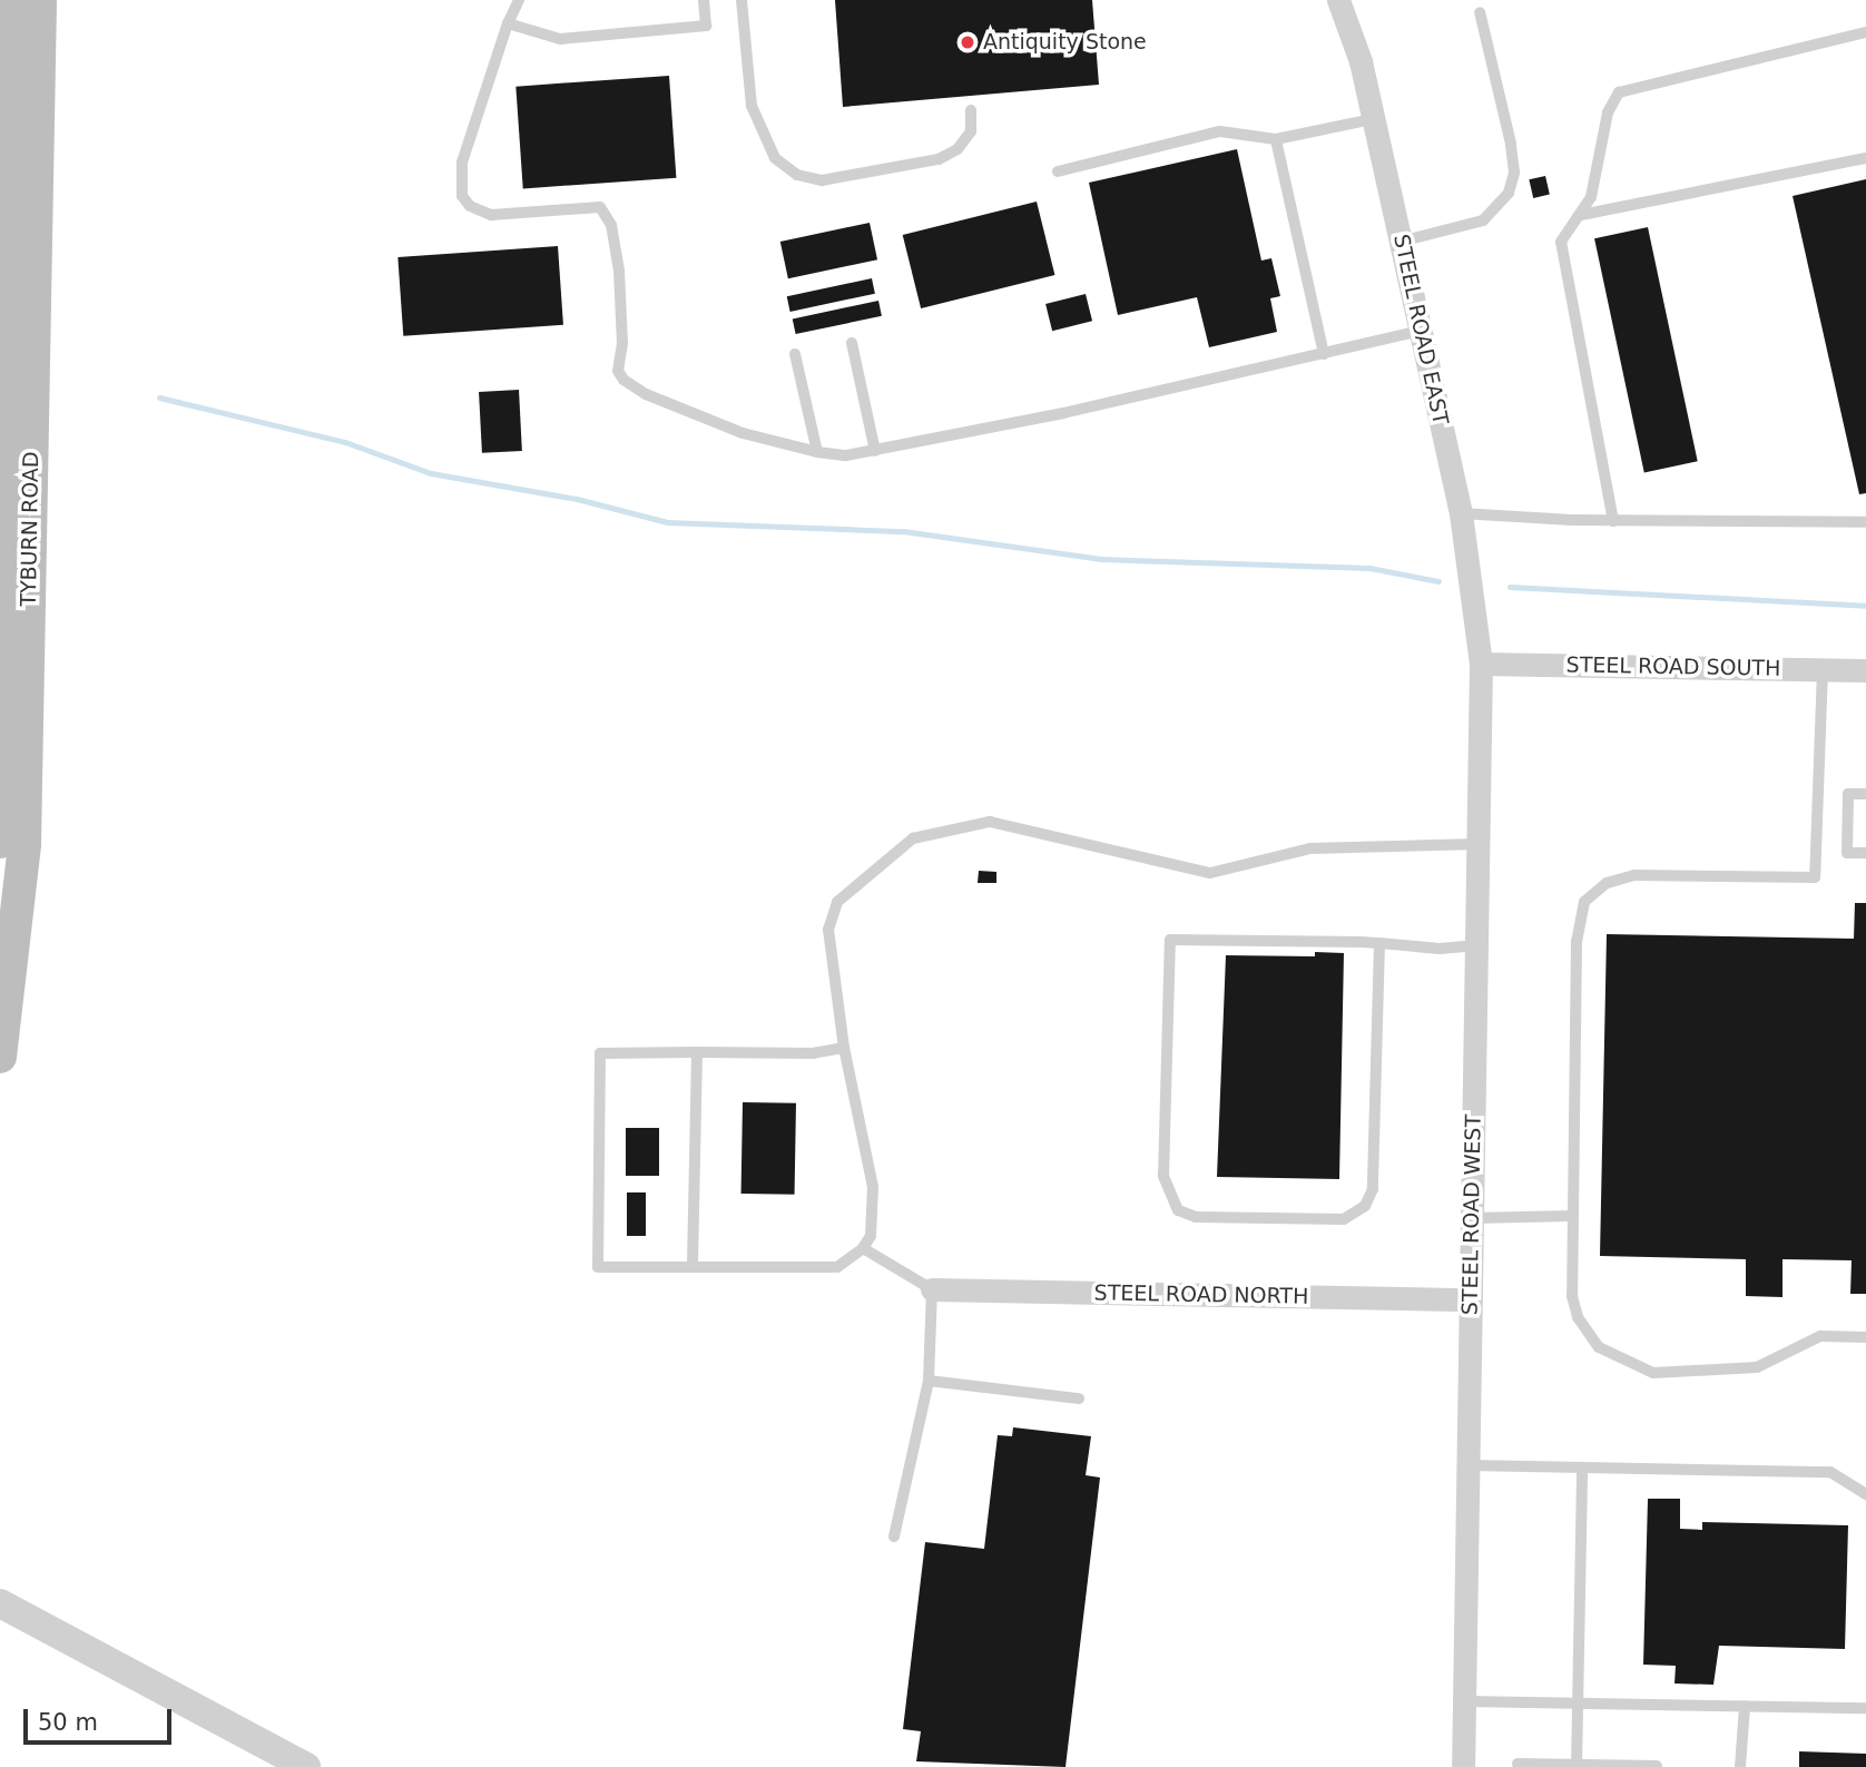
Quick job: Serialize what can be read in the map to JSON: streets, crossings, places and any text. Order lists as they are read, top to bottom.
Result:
{
  "streets": {
    "main road": ["TYBURN ROAD"],
    "street": [
      "STEEL ROAD EAST",
      "STEEL ROAD SOUTH",
      "STEEL ROAD WEST",
      "STEEL ROAD NORTH"
    ]
  },
  "crossings": [
    ["STEEL ROAD EAST", "STEEL ROAD SOUTH"],
    ["STEEL ROAD EAST", "STEEL ROAD WEST"],
    ["STEEL ROAD SOUTH", "STEEL ROAD WEST"],
    ["STEEL ROAD WEST", "STEEL ROAD NORTH"]
  ],
  "places": ["Antiquity Stone"],
  "scale_bar": "50 m"
}
